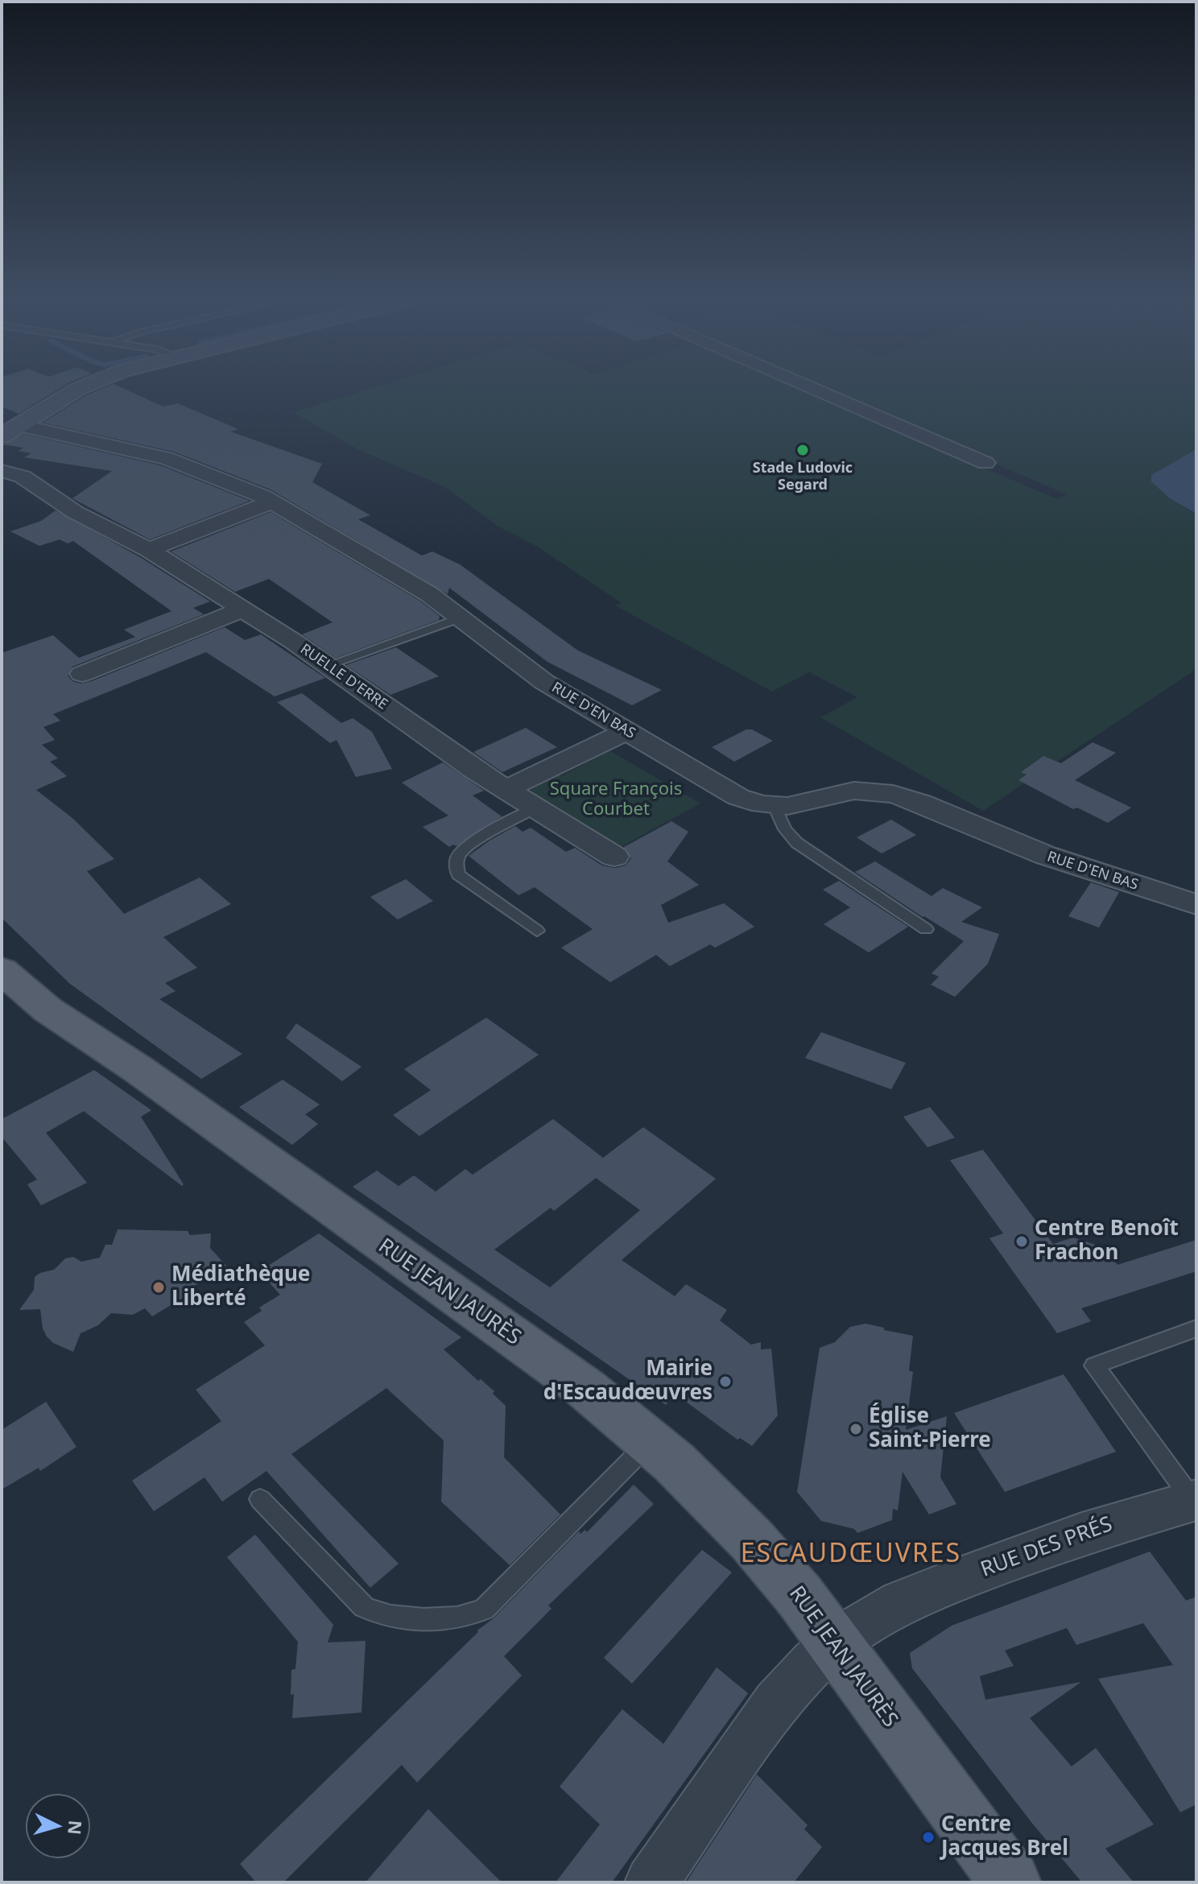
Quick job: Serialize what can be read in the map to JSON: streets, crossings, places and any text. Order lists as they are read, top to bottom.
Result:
{
  "streets": {
    "main road": ["RUE JEAN JAURÈS"],
    "street": ["RUELLE D'ERRE", "RUE D'EN BAS", "RUE DES PRÉS"]
  },
  "crossings": [
    ["RUE JEAN JAURÈS", "RUE DES PRÉS"]
  ],
  "districts": ["ESCAUDŒUVRES"],
  "parks": ["Square François Courbet"],
  "places": [
    "Stade Ludovic Segard",
    "Centre Benoît Frachon",
    "Médiathèque Liberté",
    "Mairie d'Escaudœuvres",
    "Église Saint-Pierre",
    "Centre Jacques Brel"
  ],
  "north": "right"
}
